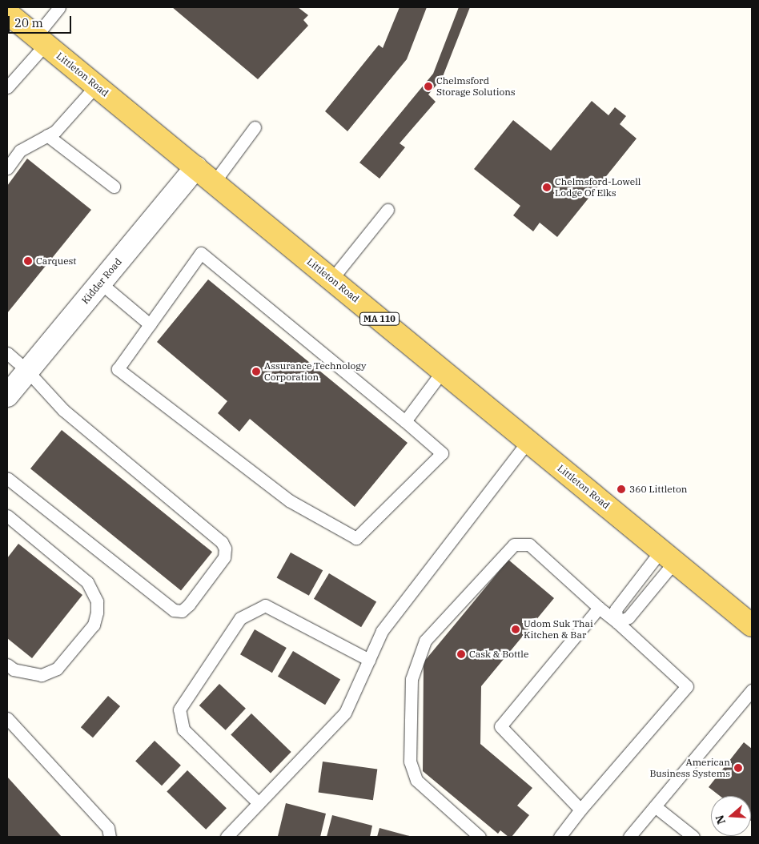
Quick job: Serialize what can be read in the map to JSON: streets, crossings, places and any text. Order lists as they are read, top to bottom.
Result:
{
  "streets": {
    "main road": ["Littleton Road", "MA 110"],
    "street": ["Kidder Road"]
  },
  "crossings": [
    ["Littleton Road", "Kidder Road"]
  ],
  "places": [
    "Chelmsford Storage Solutions",
    "Chelmsford-Lowell Lodge Of Elks",
    "Carquest",
    "Assurance Technology Corporation",
    "360 Littleton",
    "Udom Suk Thai Kitchen & Bar",
    "Cask & Bottle",
    "American Business Systems"
  ],
  "scale_bar": "20 m",
  "north": "left"
}
